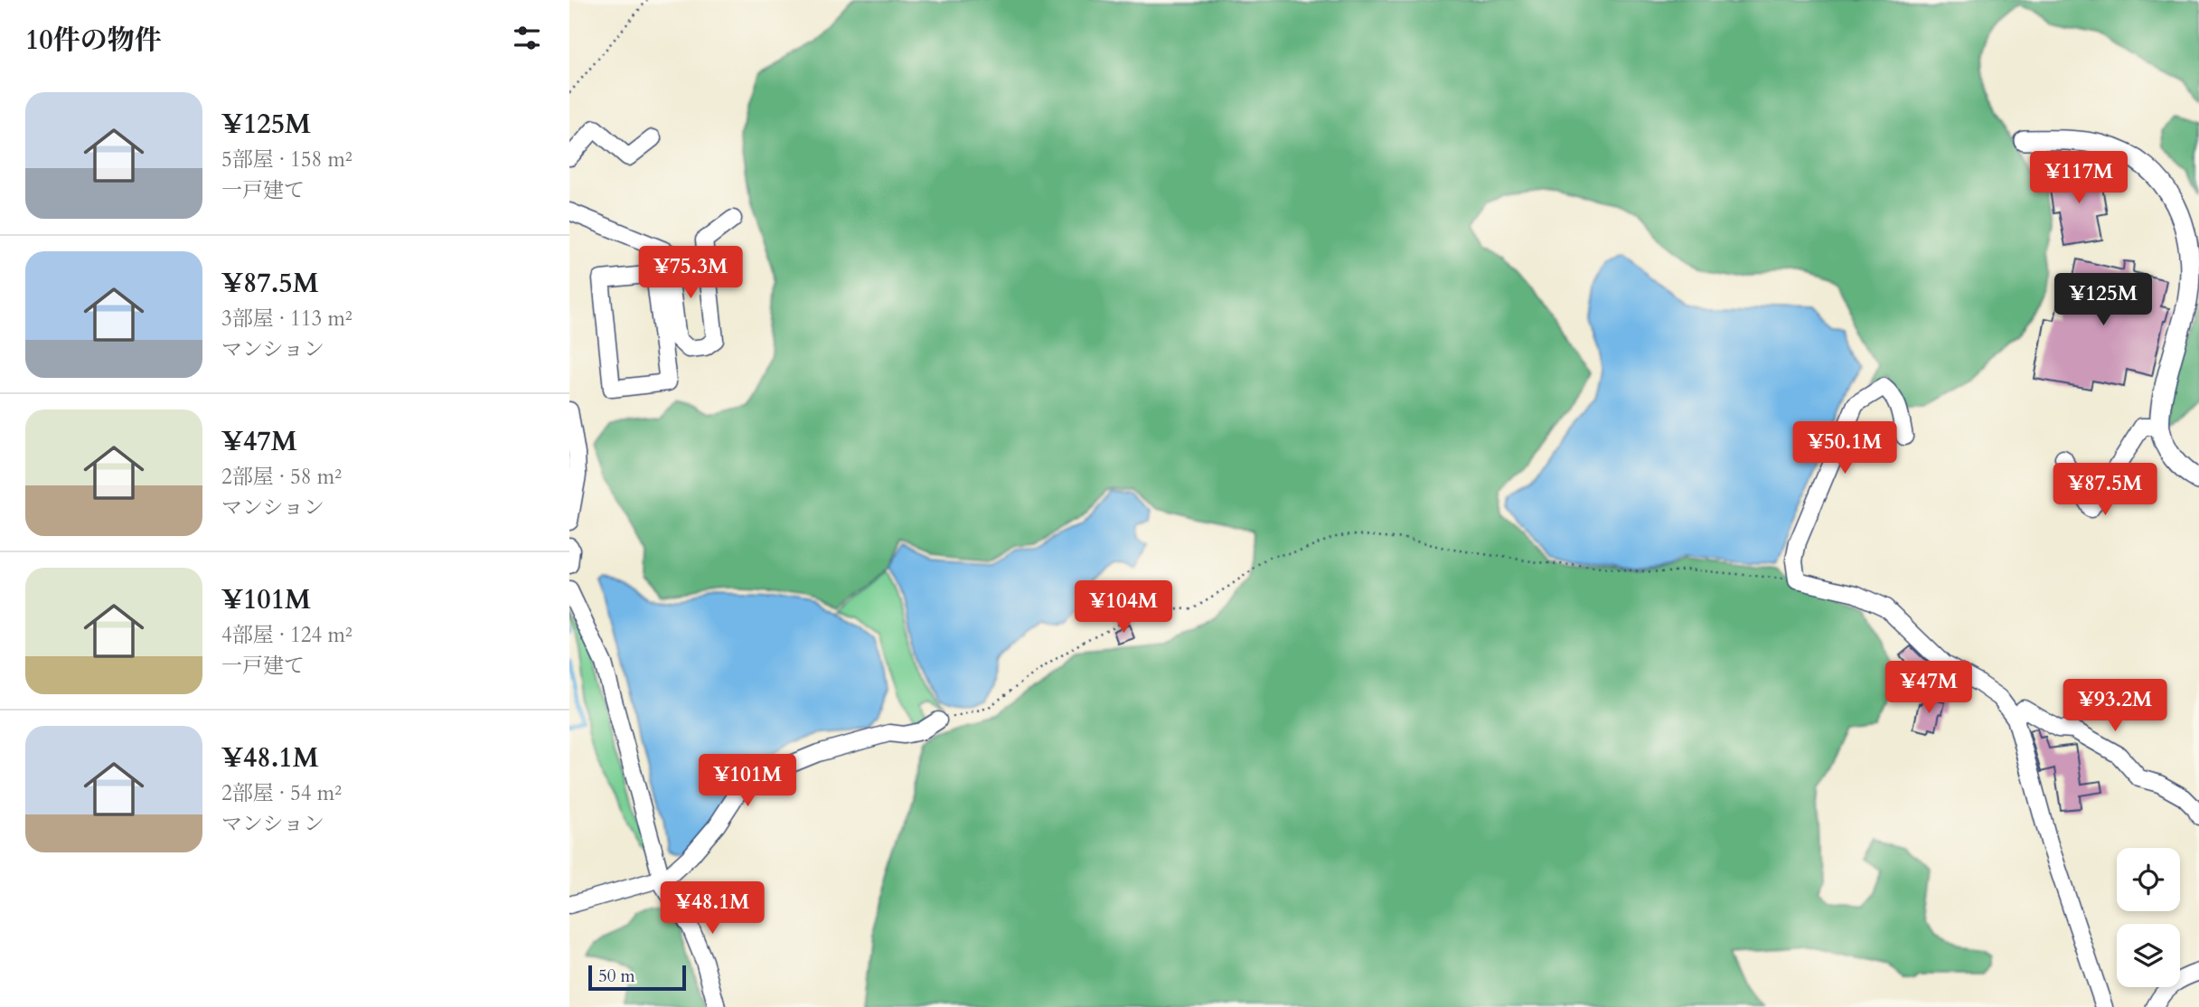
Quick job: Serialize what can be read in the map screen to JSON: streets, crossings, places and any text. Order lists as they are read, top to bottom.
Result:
{
  "scale_bar": "50 m",
  "page": {
    "heading": "10件の物件",
    "list": [
      {
        "name": "¥125M",
        "note": "5部屋 · 158 m² · 一戸建て"
      },
      {
        "name": "¥87.5M",
        "note": "3部屋 · 113 m² · マンション"
      },
      {
        "name": "¥47M",
        "note": "2部屋 · 58 m² · マンション"
      },
      {
        "name": "¥101M",
        "note": "4部屋 · 124 m² · 一戸建て"
      },
      {
        "name": "¥48.1M",
        "note": "2部屋 · 54 m² · マンション"
      }
    ],
    "price": [
      "¥117M",
      "¥75.3M",
      "¥125M",
      "¥50.1M",
      "¥87.5M",
      "¥104M",
      "¥47M",
      "¥93.2M",
      "¥101M",
      "¥48.1M"
    ],
    "scale": "50 m"
  }
}
